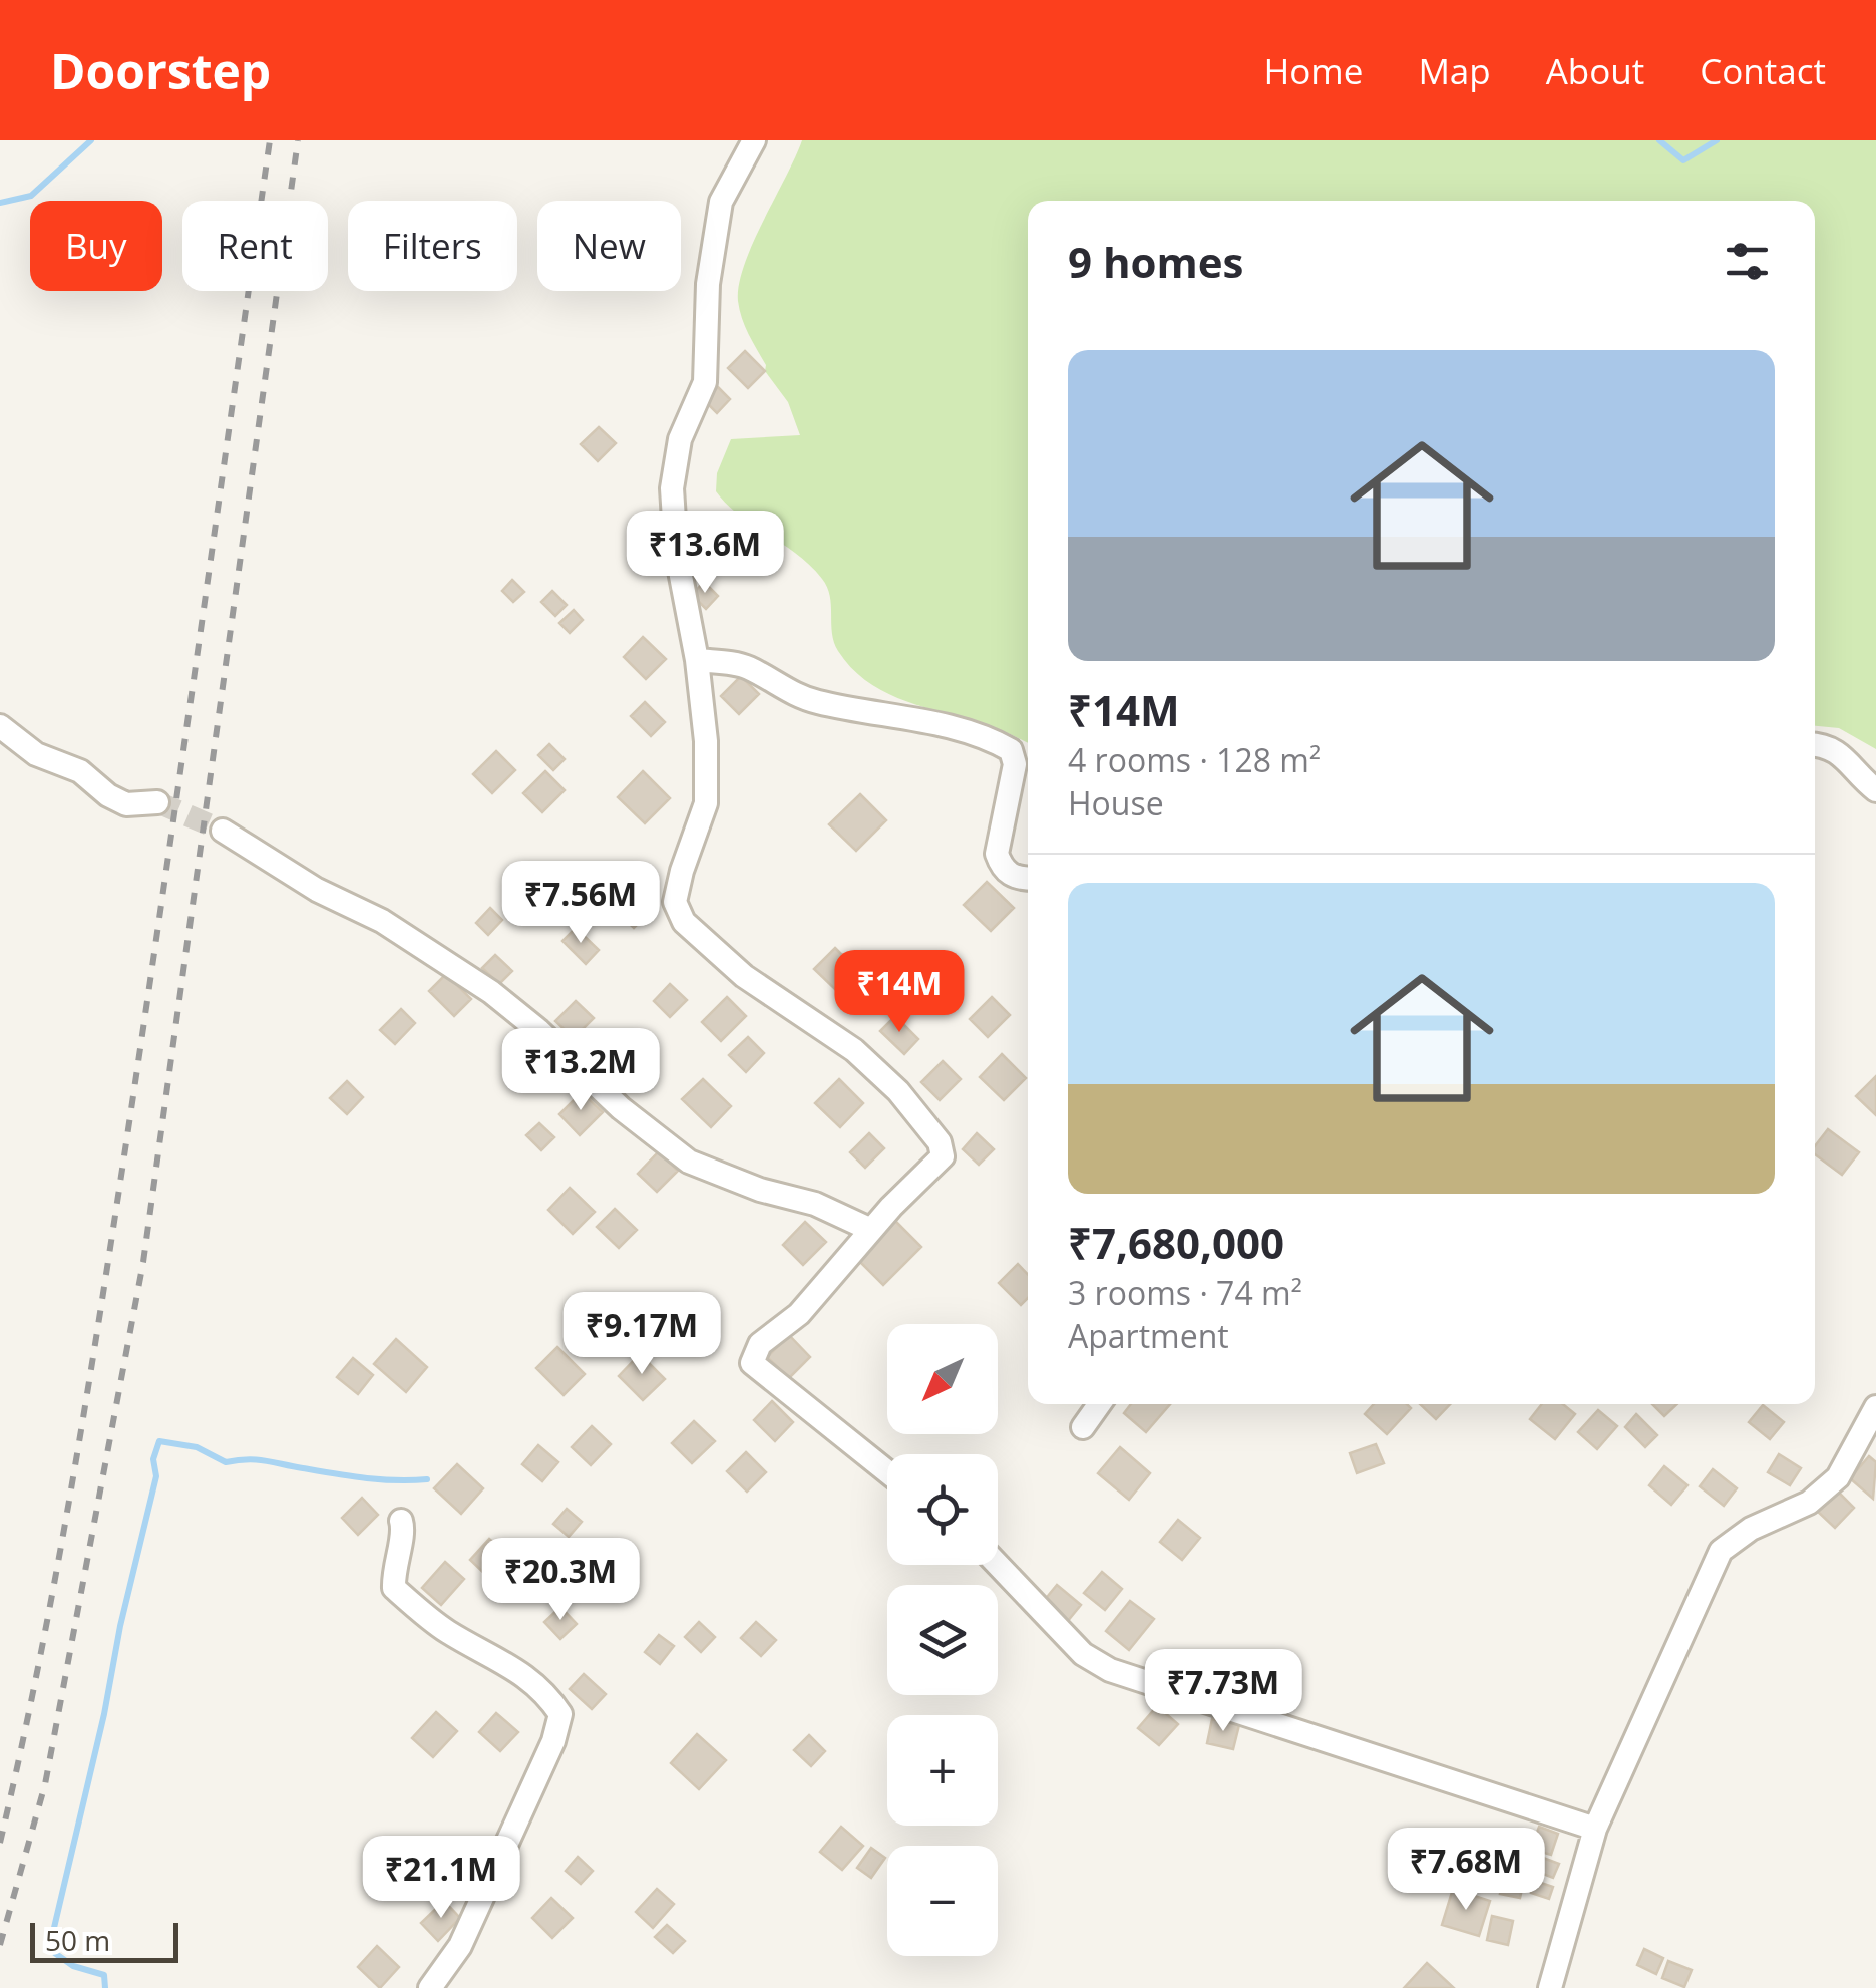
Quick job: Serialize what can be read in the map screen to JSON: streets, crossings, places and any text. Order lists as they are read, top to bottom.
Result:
{
  "scale_bar": "50 m",
  "north": "bottom left",
  "page": {
    "header": "Doorstep",
    "nav": [
      "Home",
      "Map",
      "About",
      "Contact"
    ],
    "chip": [
      "Buy",
      "Rent",
      "Filters",
      "New"
    ],
    "heading": "9 homes",
    "list": [
      {
        "name": "₹14M",
        "note": "4 rooms · 128 m² · House"
      },
      {
        "name": "₹7,680,000",
        "note": "3 rooms · 74 m² · Apartment"
      }
    ],
    "price": [
      "₹13.6M",
      "₹7.56M",
      "₹14M",
      "₹13.2M",
      "₹9.17M",
      "₹20.3M",
      "₹7.73M",
      "₹7.68M",
      "₹21.1M"
    ],
    "map_buttons": ["+", "−"],
    "scale": "50 m"
  }
}
